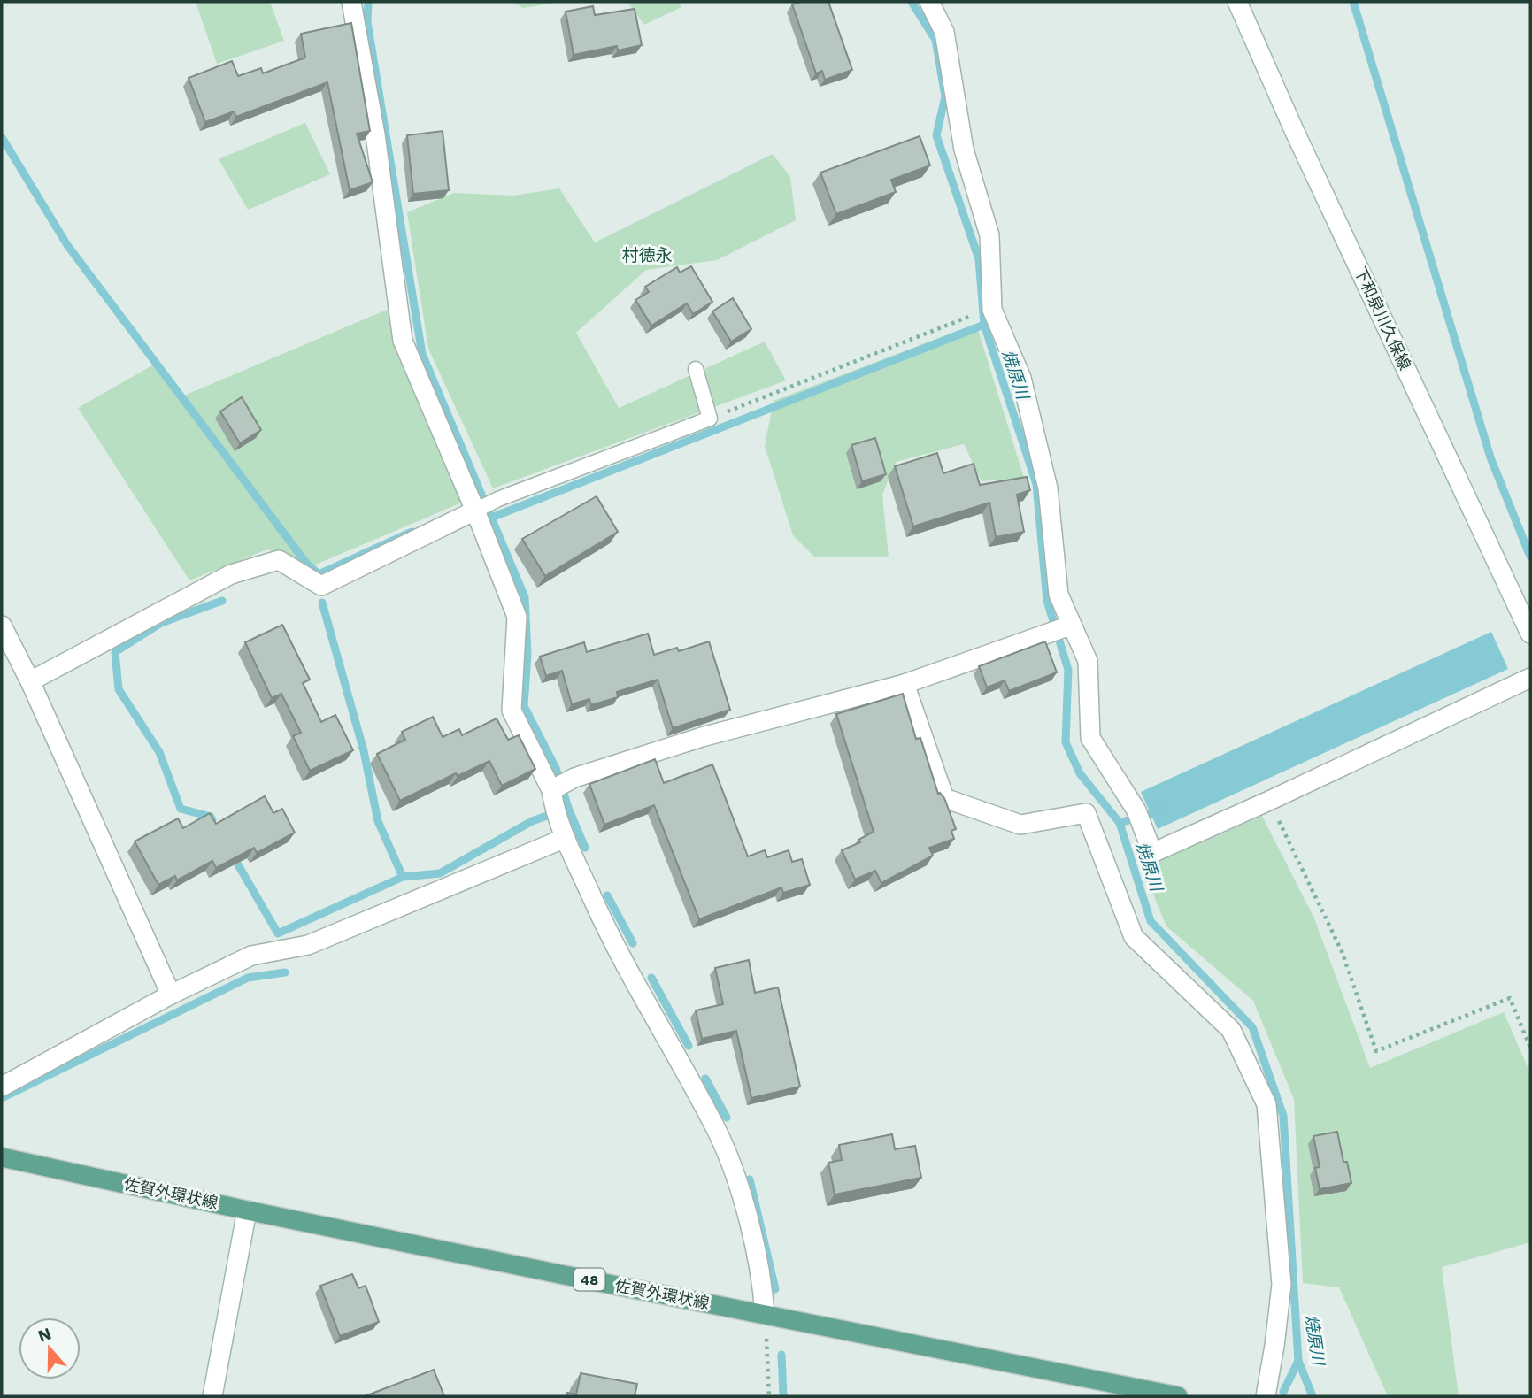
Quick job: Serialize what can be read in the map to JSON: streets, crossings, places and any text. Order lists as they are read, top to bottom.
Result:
{
  "streets": {
    "main road": ["佐賀外環状線", "48"],
    "street": ["下和泉川久保線"]
  },
  "districts": ["村徳永"],
  "water": ["焼原川"],
  "north": "top"
}
